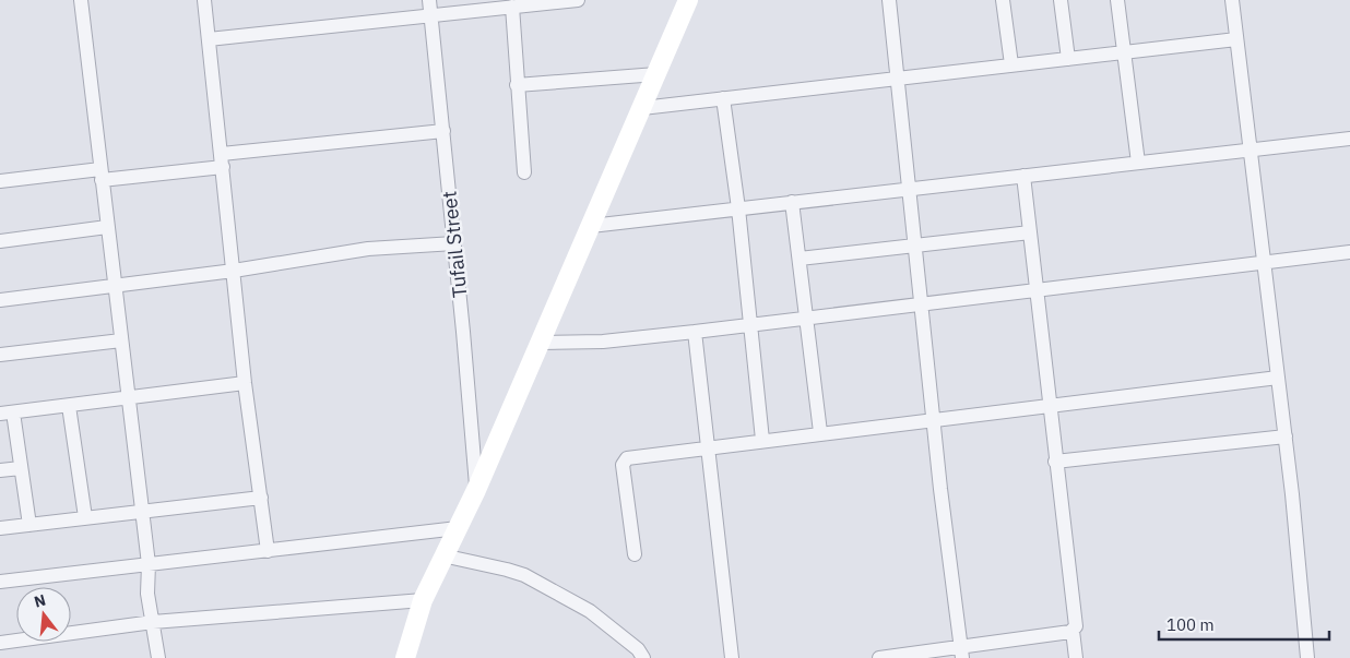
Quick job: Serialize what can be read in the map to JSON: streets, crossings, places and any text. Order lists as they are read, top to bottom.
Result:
{
  "streets": {
    "street": ["Tufail Street"]
  },
  "scale_bar": "100 m",
  "north": "top"
}
